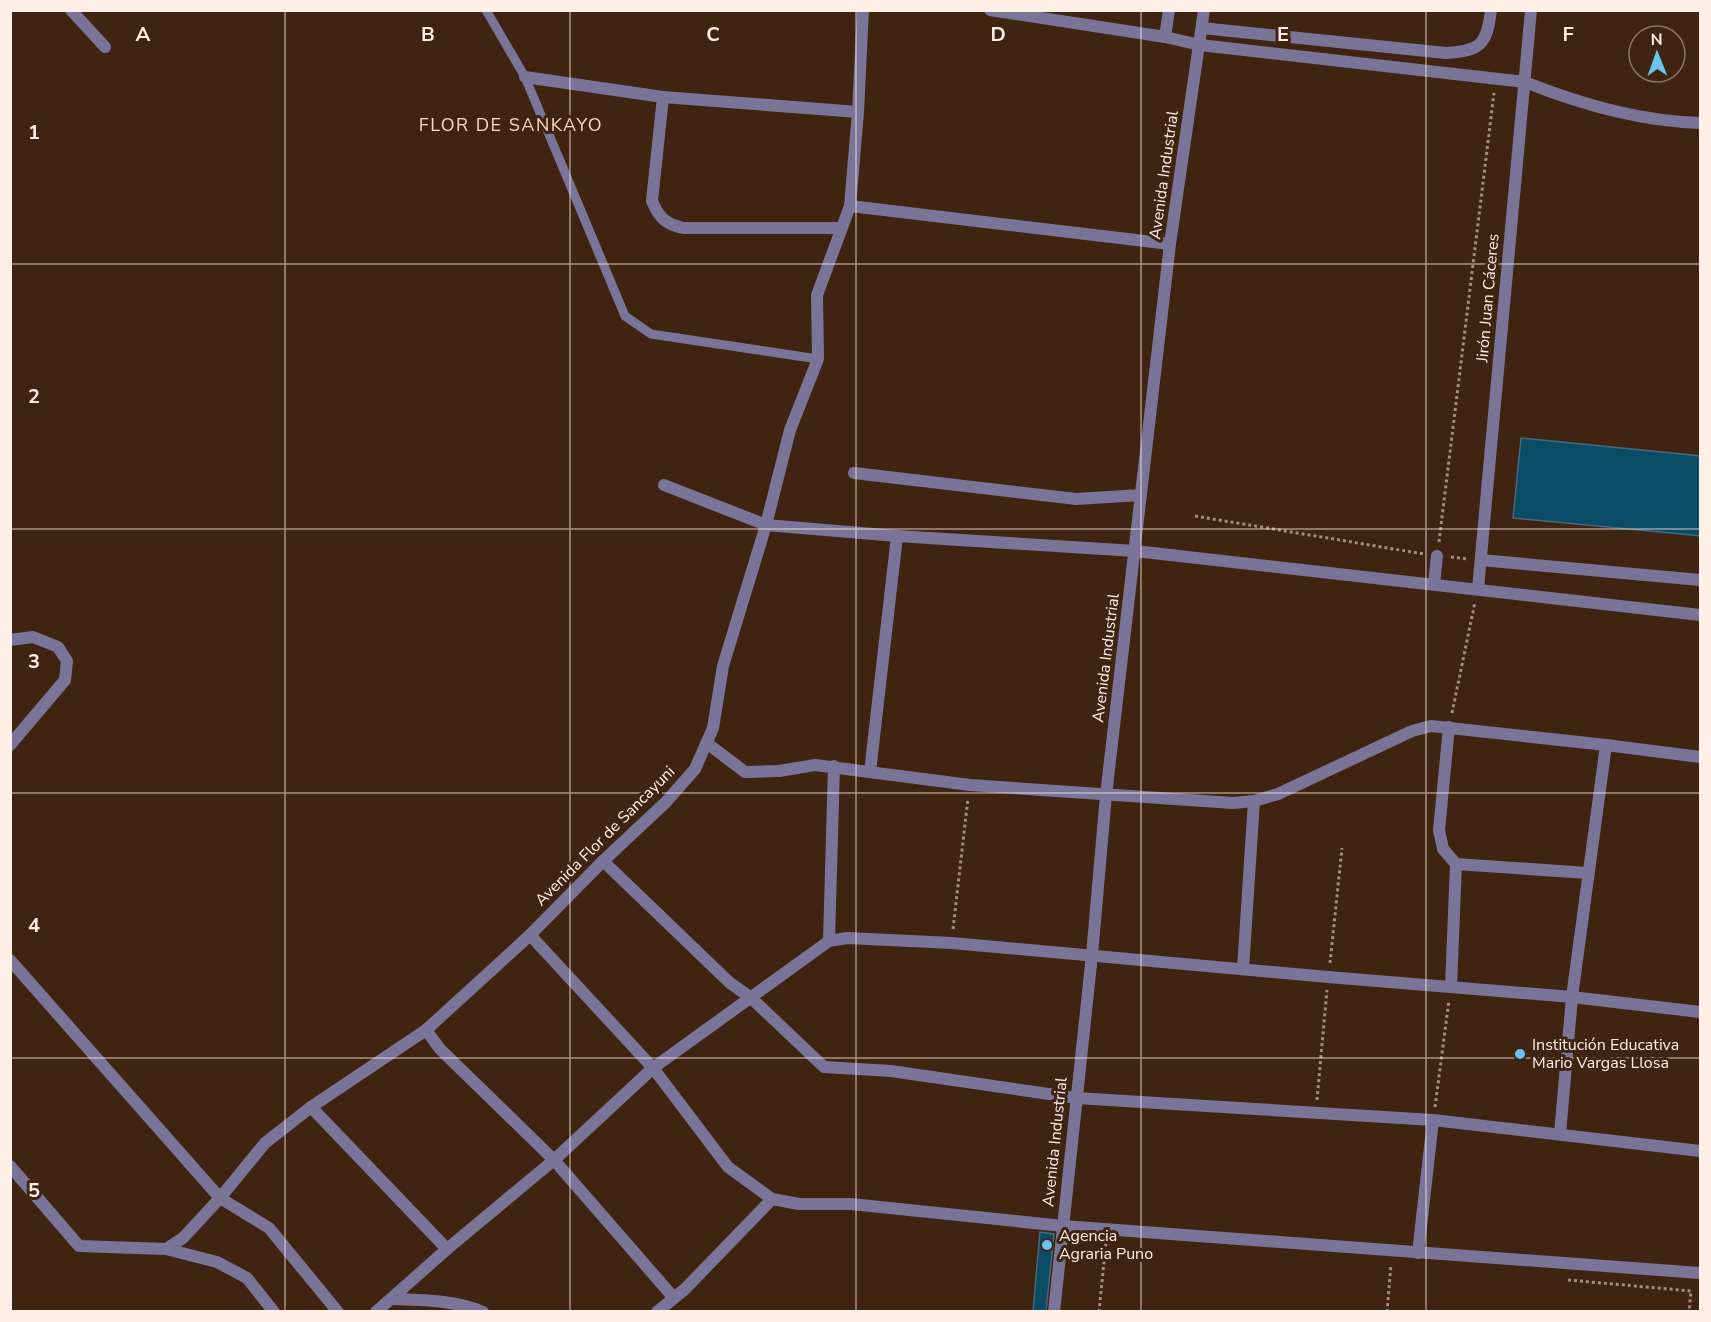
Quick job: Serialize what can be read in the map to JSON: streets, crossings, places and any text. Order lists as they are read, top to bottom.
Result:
{
  "streets": {
    "street": ["Avenida Industrial", "Jirón Juan Cáceres", "Avenida Flor de Sancayuni"]
  },
  "districts": ["FLOR DE SANKAYO"],
  "places": ["Institución Educativa Mario Vargas Llosa", "Agencia Agraria Puno"],
  "north": "top",
  "grid": {
    "columns": [
      "A",
      "B",
      "C",
      "D",
      "E",
      "F"
    ],
    "rows": [
      "1",
      "2",
      "3",
      "4",
      "5"
    ]
  }
}
